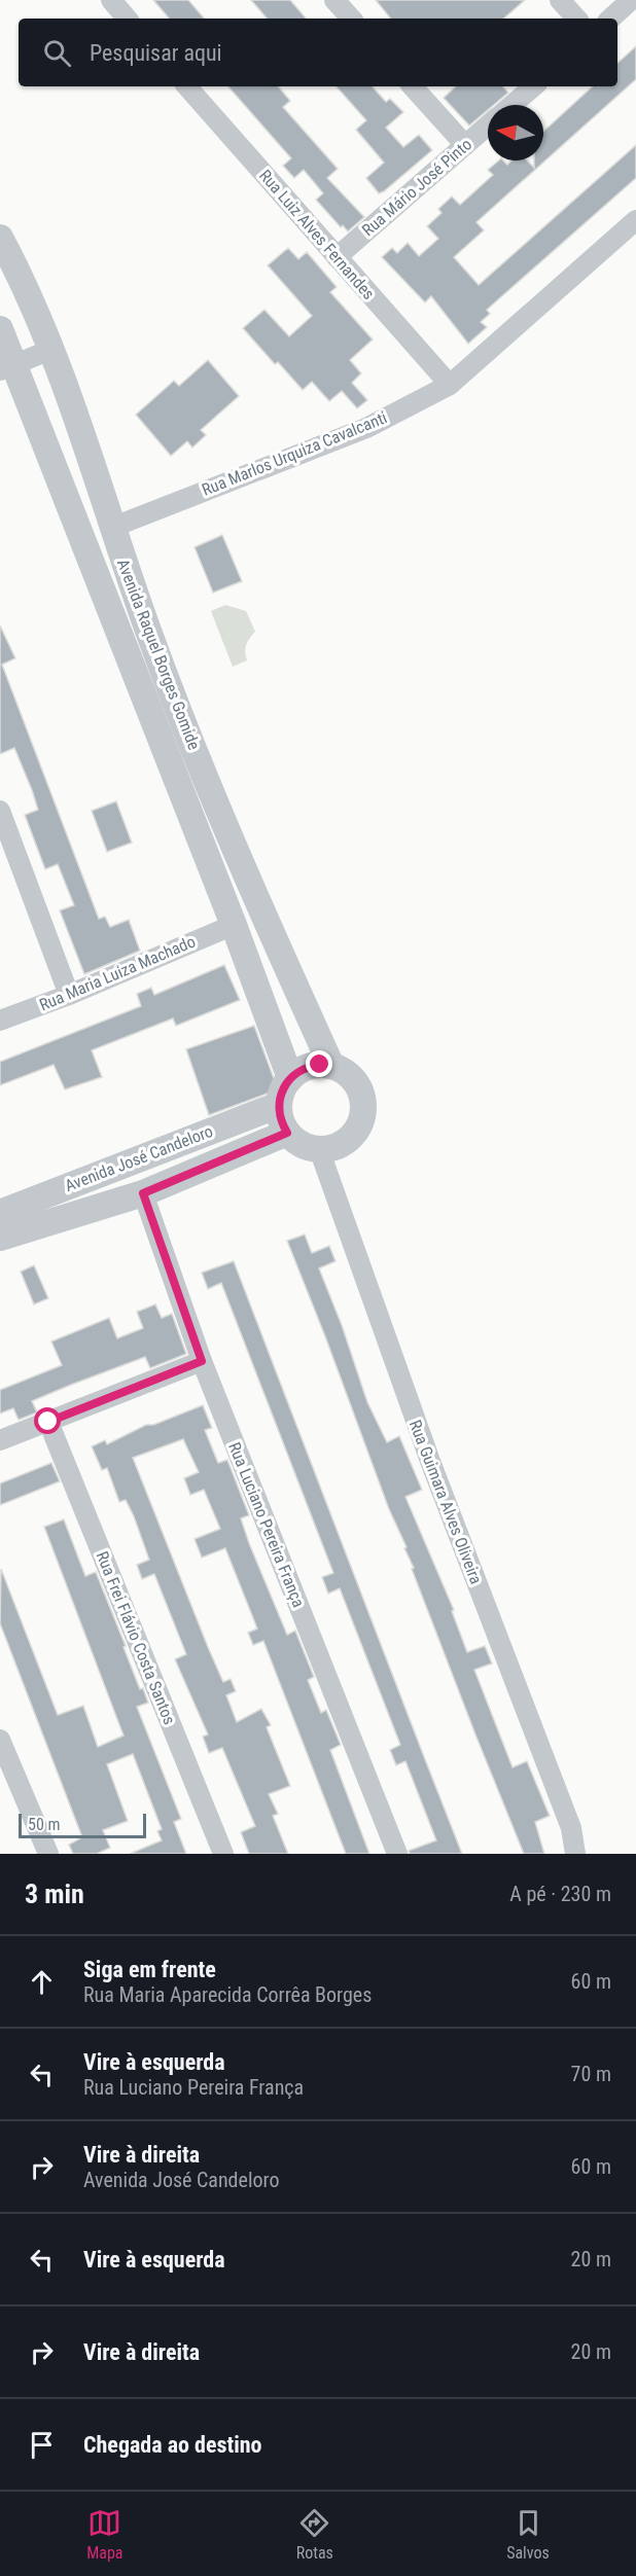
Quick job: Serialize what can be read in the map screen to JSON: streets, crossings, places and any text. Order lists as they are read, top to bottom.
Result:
{
  "streets": {
    "street": [
      "Rua Mário José Pinto",
      "Rua Luiz Alves Fernandes",
      "Rua Marlos Urquiza Cavalcanti",
      "Avenida Raquel Borges Gomide",
      "Rua Maria Luiza Machado",
      "Avenida José Candeloro",
      "Rua Guimara Alves Oliveira",
      "Rua Luciano Pereira França",
      "Rua Frei Flávio Costa Santos"
    ]
  },
  "crossings": [
    ["Rua Mário José Pinto", "Rua Luiz Alves Fernandes"],
    ["Rua Luiz Alves Fernandes", "Rua Marlos Urquiza Cavalcanti"],
    ["Rua Marlos Urquiza Cavalcanti", "Avenida Raquel Borges Gomide"],
    ["Avenida Raquel Borges Gomide", "Rua Maria Luiza Machado"],
    ["Avenida Raquel Borges Gomide", "Avenida José Candeloro"],
    ["Avenida Raquel Borges Gomide", "Rua Guimara Alves Oliveira"],
    ["Avenida José Candeloro", "Rua Guimara Alves Oliveira"],
    ["Avenida José Candeloro", "Rua Luciano Pereira França"]
  ],
  "scale_bar": "50 m",
  "north": "left",
  "page": {
    "search": "Pesquisar aqui",
    "scale": "50 m",
    "heading": ["3 min", "A pé · 230 m"],
    "list": [
      ["Siga em frente", "Rua Maria Aparecida Corrêa Borges", "60 m"],
      ["Vire à esquerda", "Rua Luciano Pereira França", "70 m"],
      ["Vire à direita", "Avenida José Candeloro", "60 m"],
      ["Vire à esquerda", "20 m"],
      ["Vire à direita", "20 m"],
      "Chegada ao destino"
    ],
    "nav": ["Mapa", "Rotas", "Salvos"]
  }
}
